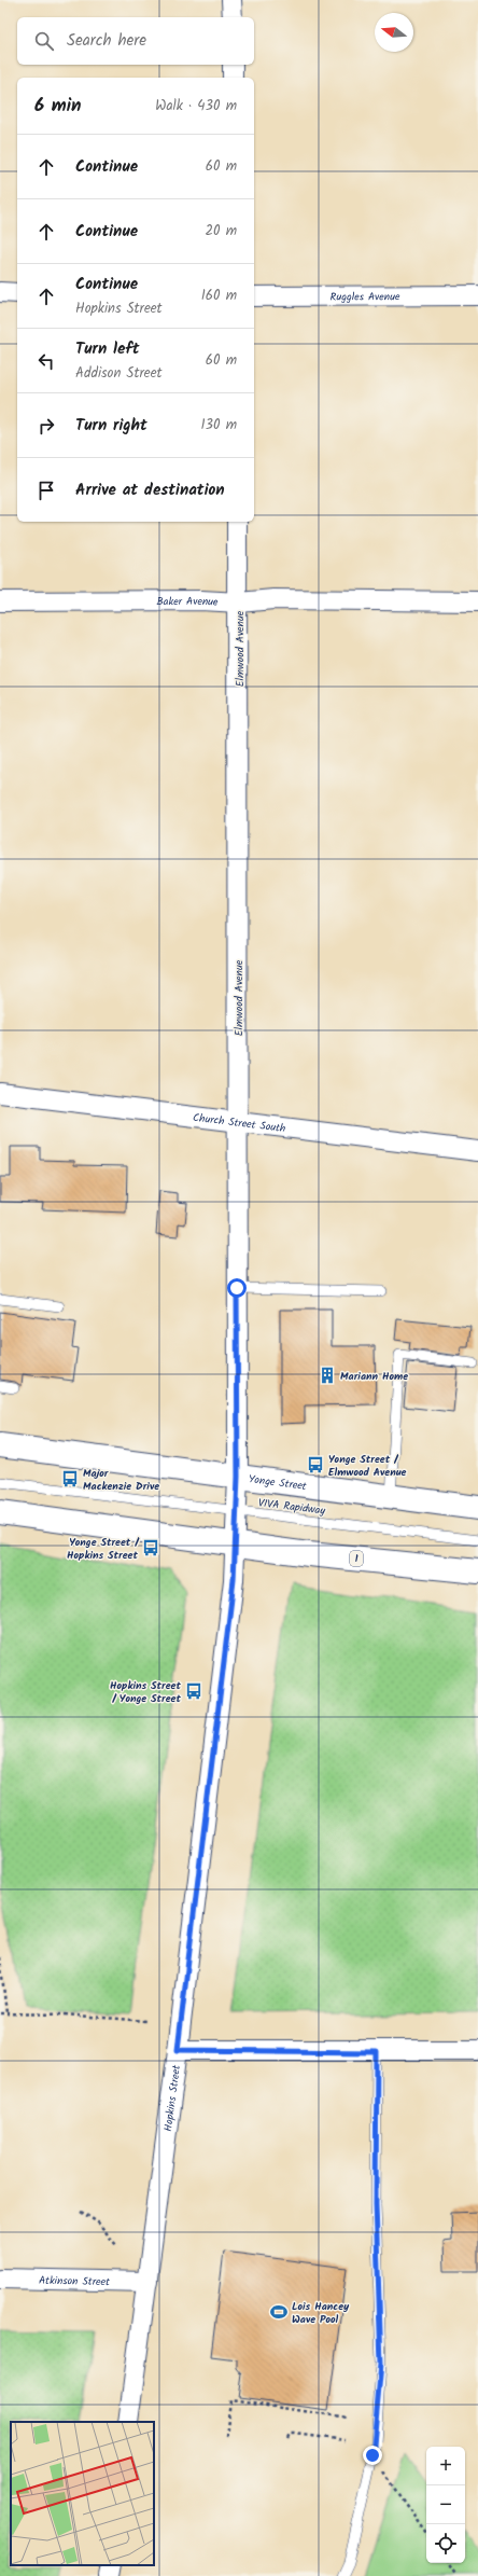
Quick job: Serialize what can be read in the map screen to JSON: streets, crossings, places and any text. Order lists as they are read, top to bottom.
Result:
{
  "streets": {
    "main road": ["Yonge Street", "1"],
    "street": [
      "Ruggles Avenue",
      "Baker Avenue",
      "Elmwood Avenue",
      "Church Street South",
      "Hopkins Street",
      "Atkinson Street"
    ],
    "lane": ["VIVA Rapidway"]
  },
  "crossings": [
    ["Baker Avenue", "Elmwood Avenue"],
    ["Elmwood Avenue", "Church Street South"],
    ["Elmwood Avenue", "Yonge Street"],
    ["Elmwood Avenue", "VIVA Rapidway"],
    ["Elmwood Avenue", "Hopkins Street"],
    ["VIVA Rapidway", "Hopkins Street"],
    ["1", "Hopkins Street"],
    ["Hopkins Street", "Atkinson Street"]
  ],
  "places": {
    "building": ["Mariann Home"],
    "bus stop": [
      "Yonge Street / Elmwood Avenue",
      "Major Mackenzie Drive",
      "Yonge Street / Hopkins Street",
      "Hopkins Street / Yonge Street"
    ],
    "sports": ["Lois Hancey Wave Pool"]
  },
  "north": "left",
  "page": {
    "search": "Search here",
    "heading": ["6 min", "Walk · 430 m"],
    "list": [
      ["Continue", "60 m"],
      ["Continue", "20 m"],
      ["Continue", "Hopkins Street", "160 m"],
      ["Turn left", "Addison Street", "60 m"],
      ["Turn right", "130 m"],
      "Arrive at destination"
    ],
    "map_buttons": ["+", "−"]
  }
}
